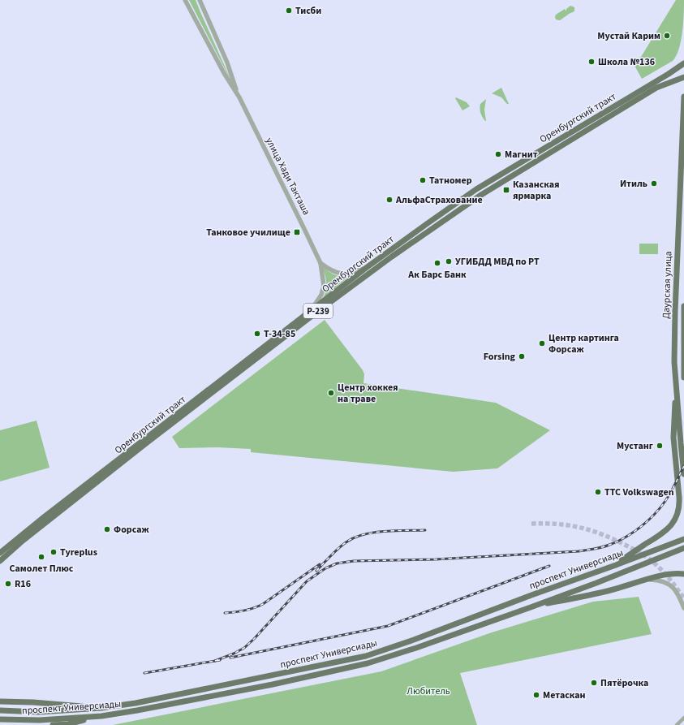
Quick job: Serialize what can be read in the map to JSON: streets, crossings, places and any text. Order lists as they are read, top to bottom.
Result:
{
  "streets": {
    "main road": [
      "Оренбургский тракт",
      "Даурская улица",
      "Р-239",
      "проспект Универсиады"
    ],
    "street": ["улица Хади Такташа"]
  },
  "crossings": [
    ["Оренбургский тракт", "улица Хади Такташа"]
  ],
  "parks": ["Любитель"],
  "places": {
    "other": [
      "Тисби",
      "Мустай Карим",
      "Школа №136",
      "Магнит",
      "Татномер",
      "Итиль",
      "АльфаСтрахование",
      "УГИБДД МВД по РТ",
      "Ак Барс Банк",
      "T-34-85",
      "Центр картинга Форсаж",
      "Forsing",
      "Центр хоккея на траве",
      "Мустанг",
      "ТТС Volkswagen",
      "Форсаж",
      "Tyreplus",
      "Самолет Плюс",
      "R16",
      "Пятёрочка",
      "Метаскан"
    ],
    "transit": ["Казанская ярмарка", "Танковое училище"]
  }
}
